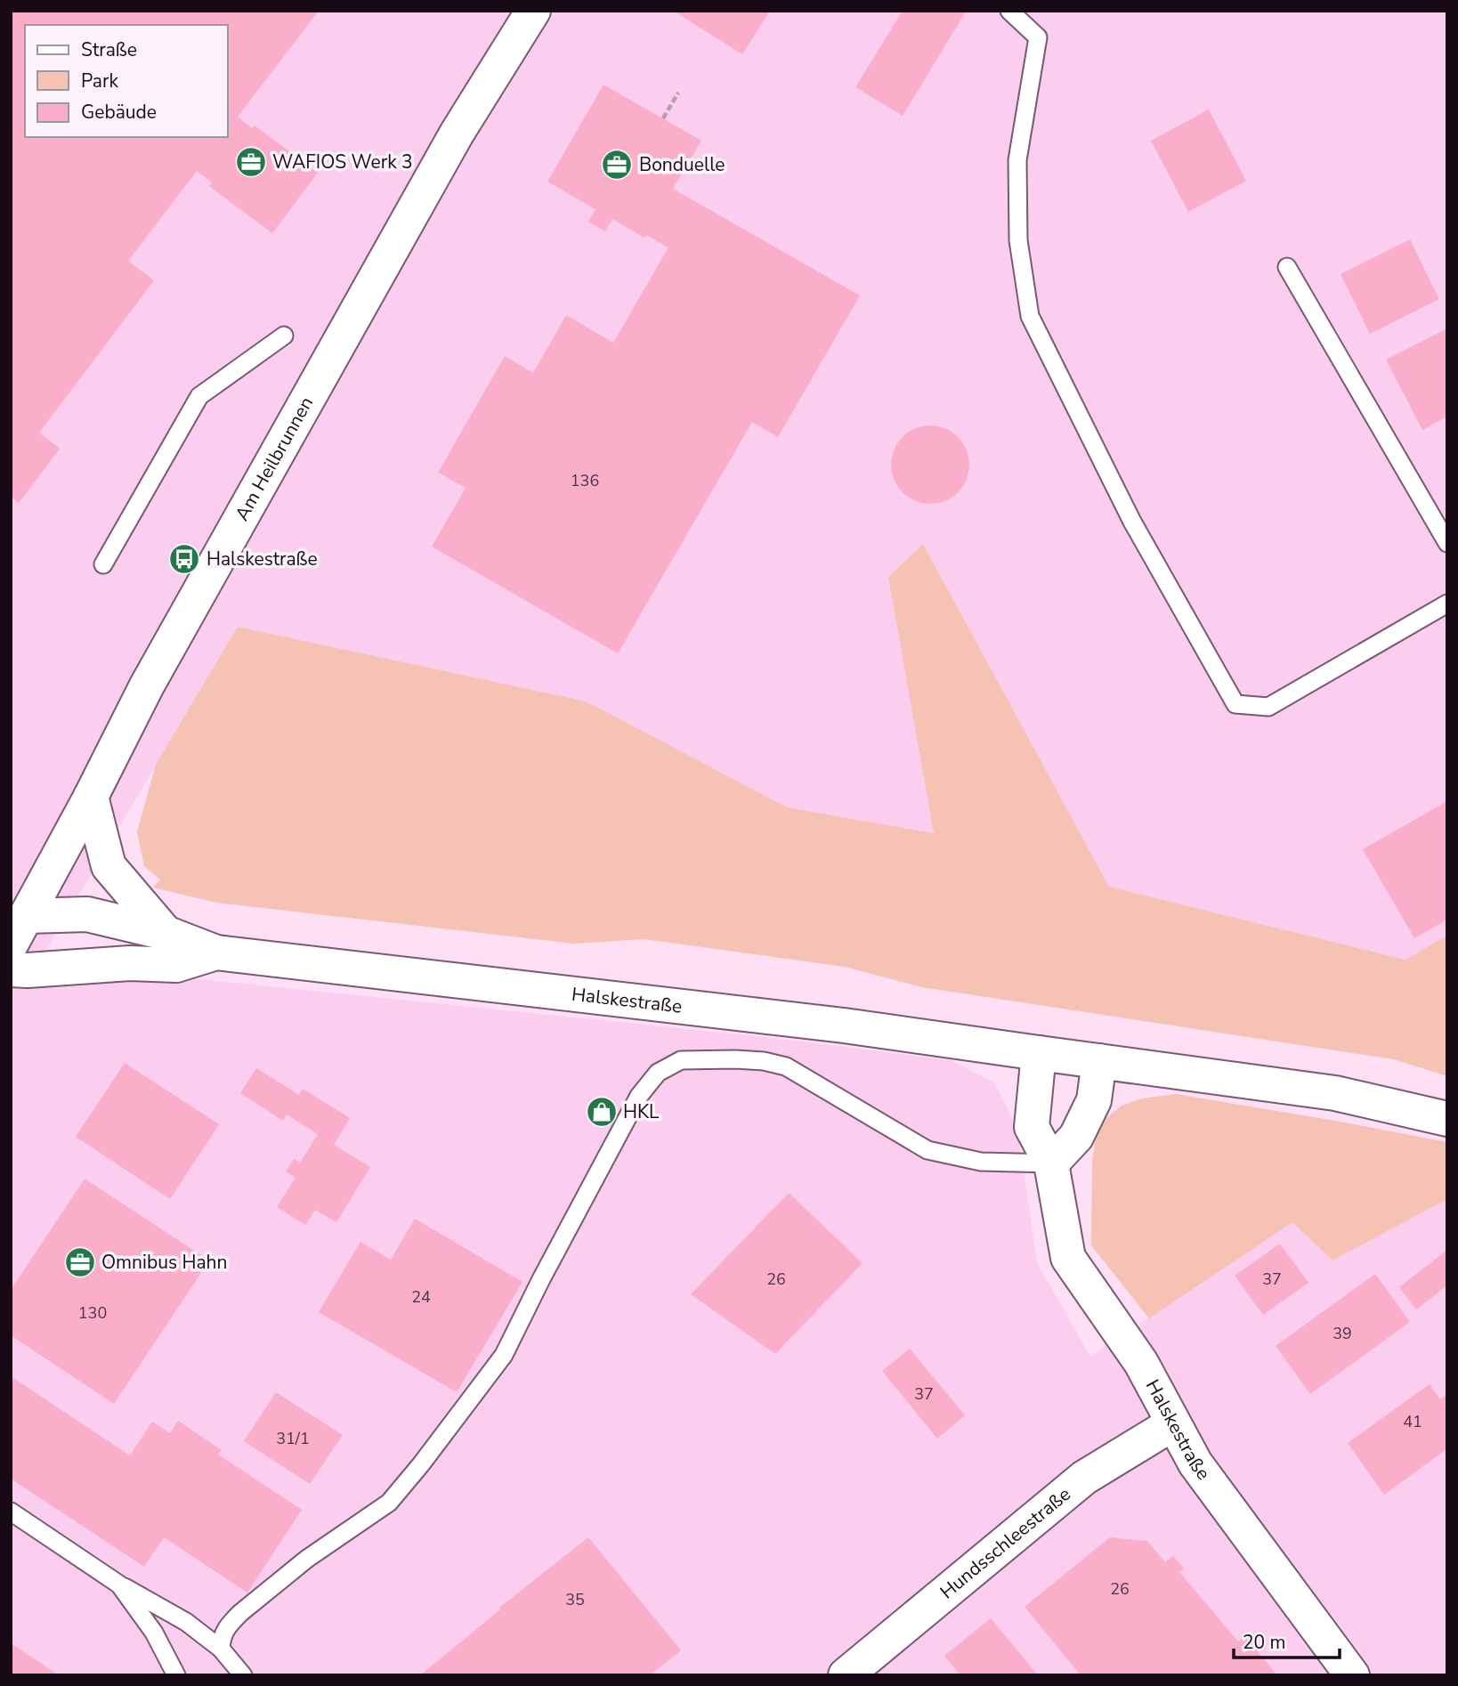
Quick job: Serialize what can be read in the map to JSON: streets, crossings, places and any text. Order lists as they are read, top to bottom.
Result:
{
  "streets": {
    "street": ["Am Heilbrunnen", "Halskestraße", "Hundsschleestraße"]
  },
  "crossings": [
    ["Am Heilbrunnen", "Halskestraße"],
    ["Halskestraße", "Hundsschleestraße"]
  ],
  "places": {
    "office": ["WAFIOS Werk 3", "Bonduelle", "Omnibus Hahn"],
    "bus stop": ["Halskestraße"],
    "shop": ["HKL"]
  },
  "house_numbers": [
    "136",
    "26",
    "37",
    "24",
    "130",
    "39",
    "37",
    "41",
    "31/1",
    "26",
    "35"
  ],
  "legend": ["Straße", "Park", "Gebäude"],
  "scale_bar": "20 m"
}
